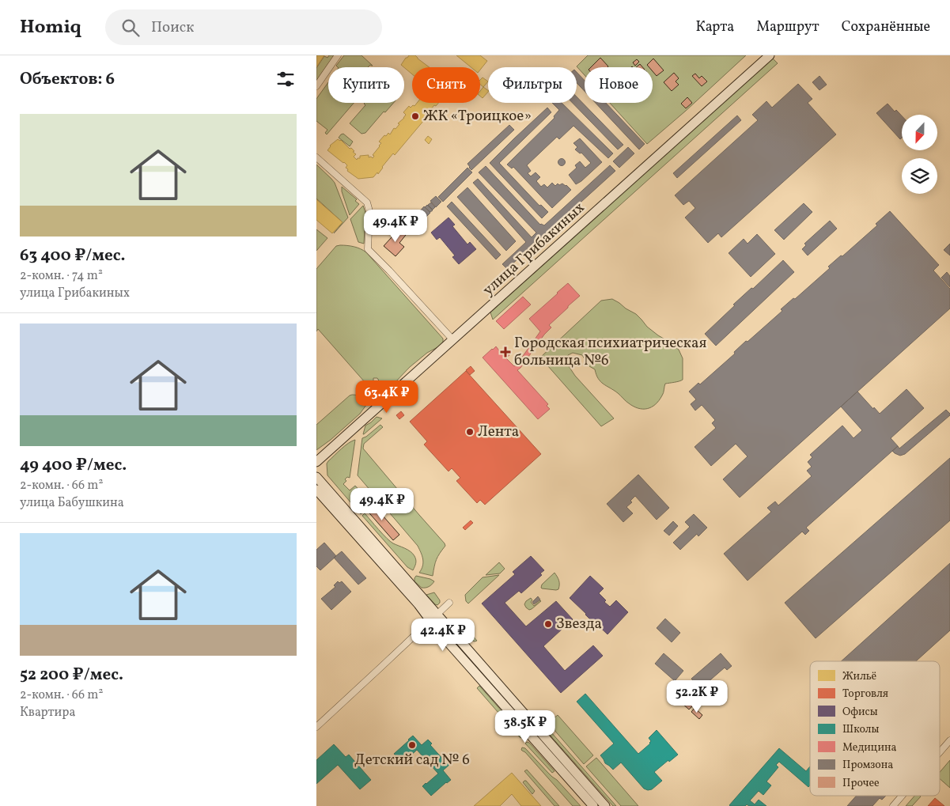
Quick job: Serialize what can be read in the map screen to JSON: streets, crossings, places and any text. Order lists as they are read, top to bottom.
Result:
{
  "streets": {
    "main road": ["улица Грибакиных"]
  },
  "places": {
    "other": [
      "ЖК «Троицкое»",
      "Лента",
      "Звезда",
      "Детский сад № 6"
    ],
    "health": ["Городская психиатрическая больница №6"]
  },
  "legend": [
    "Жильё",
    "Торговля",
    "Офисы",
    "Школы",
    "Медицина",
    "Промзона",
    "Прочее"
  ],
  "north": "bottom",
  "page": {
    "header": "Homiq",
    "search": "Поиск",
    "nav": ["Карта", "Маршрут", "Сохранённые"],
    "heading": "Объектов: 6",
    "chip": [
      "Купить",
      "Снять",
      "Фильтры",
      "Новое"
    ],
    "list": [
      {
        "name": "63 400 ₽/мес.",
        "note": "2-комн. · 74 m² · улица Грибакиных"
      },
      {
        "name": "49 400 ₽/мес.",
        "note": "2-комн. · 66 m² · улица Бабушкина"
      },
      {
        "name": "52 200 ₽/мес.",
        "note": "2-комн. · 66 m² · Квартира"
      }
    ],
    "price": [
      "49.4K ₽",
      "63.4K ₽",
      "49.4K ₽",
      "42.4K ₽",
      "52.2K ₽",
      "38.5K ₽"
    ]
  }
}
